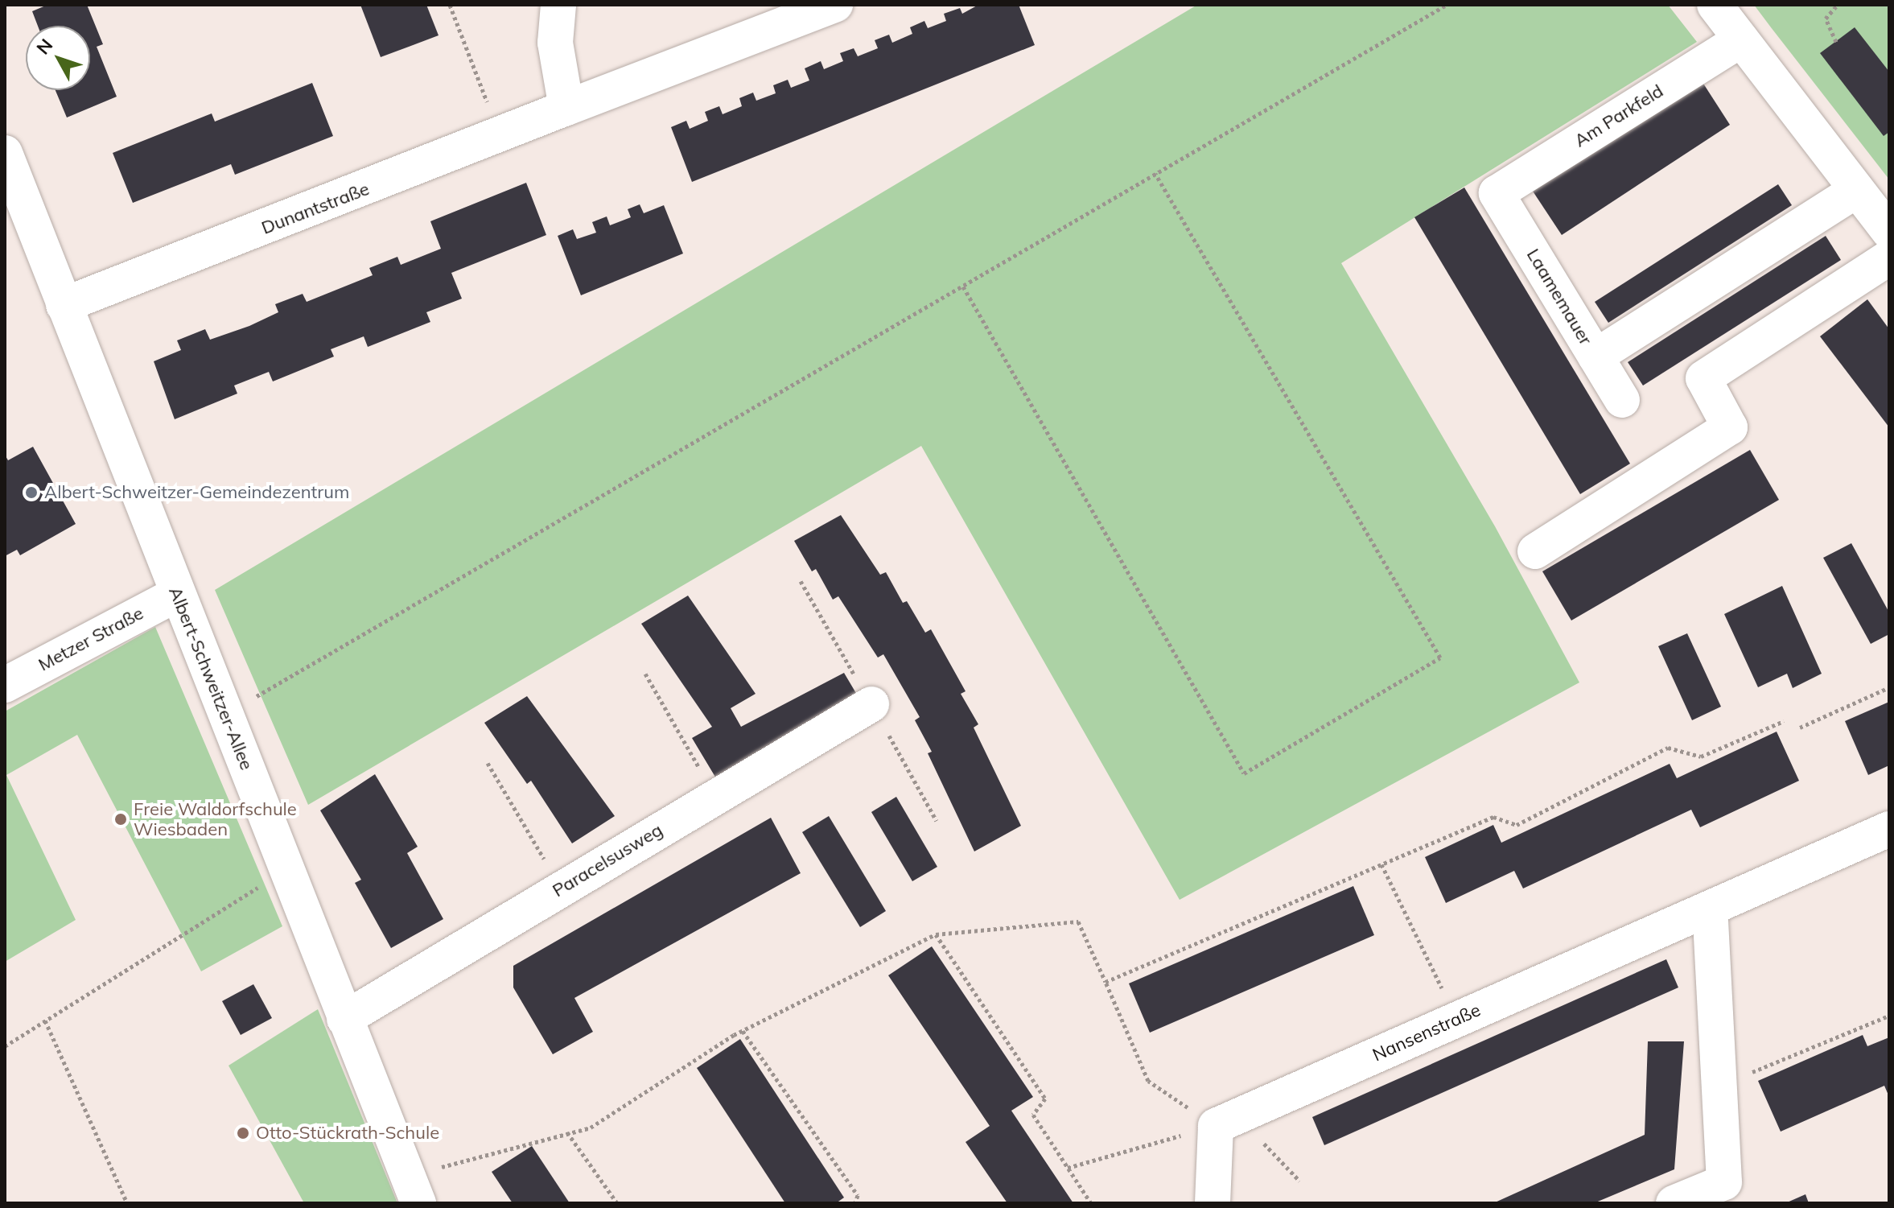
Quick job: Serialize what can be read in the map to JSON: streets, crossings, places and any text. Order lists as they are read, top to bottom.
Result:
{
  "streets": {
    "street": [
      "Am Parkfeld",
      "Dunantstraße",
      "Laamemauer",
      "Metzer Straße",
      "Albert-Schweitzer-Allee",
      "Paracelsusweg",
      "Nansenstraße"
    ]
  },
  "crossings": [
    ["Am Parkfeld", "Laamemauer"],
    ["Dunantstraße", "Albert-Schweitzer-Allee"],
    ["Metzer Straße", "Albert-Schweitzer-Allee"],
    ["Albert-Schweitzer-Allee", "Paracelsusweg"]
  ],
  "places": ["Albert-Schweitzer-Gemeindezentrum", "Freie Waldorfschule Wiesbaden", "Otto-Stückrath-Schule"],
  "north": "top left"
}
